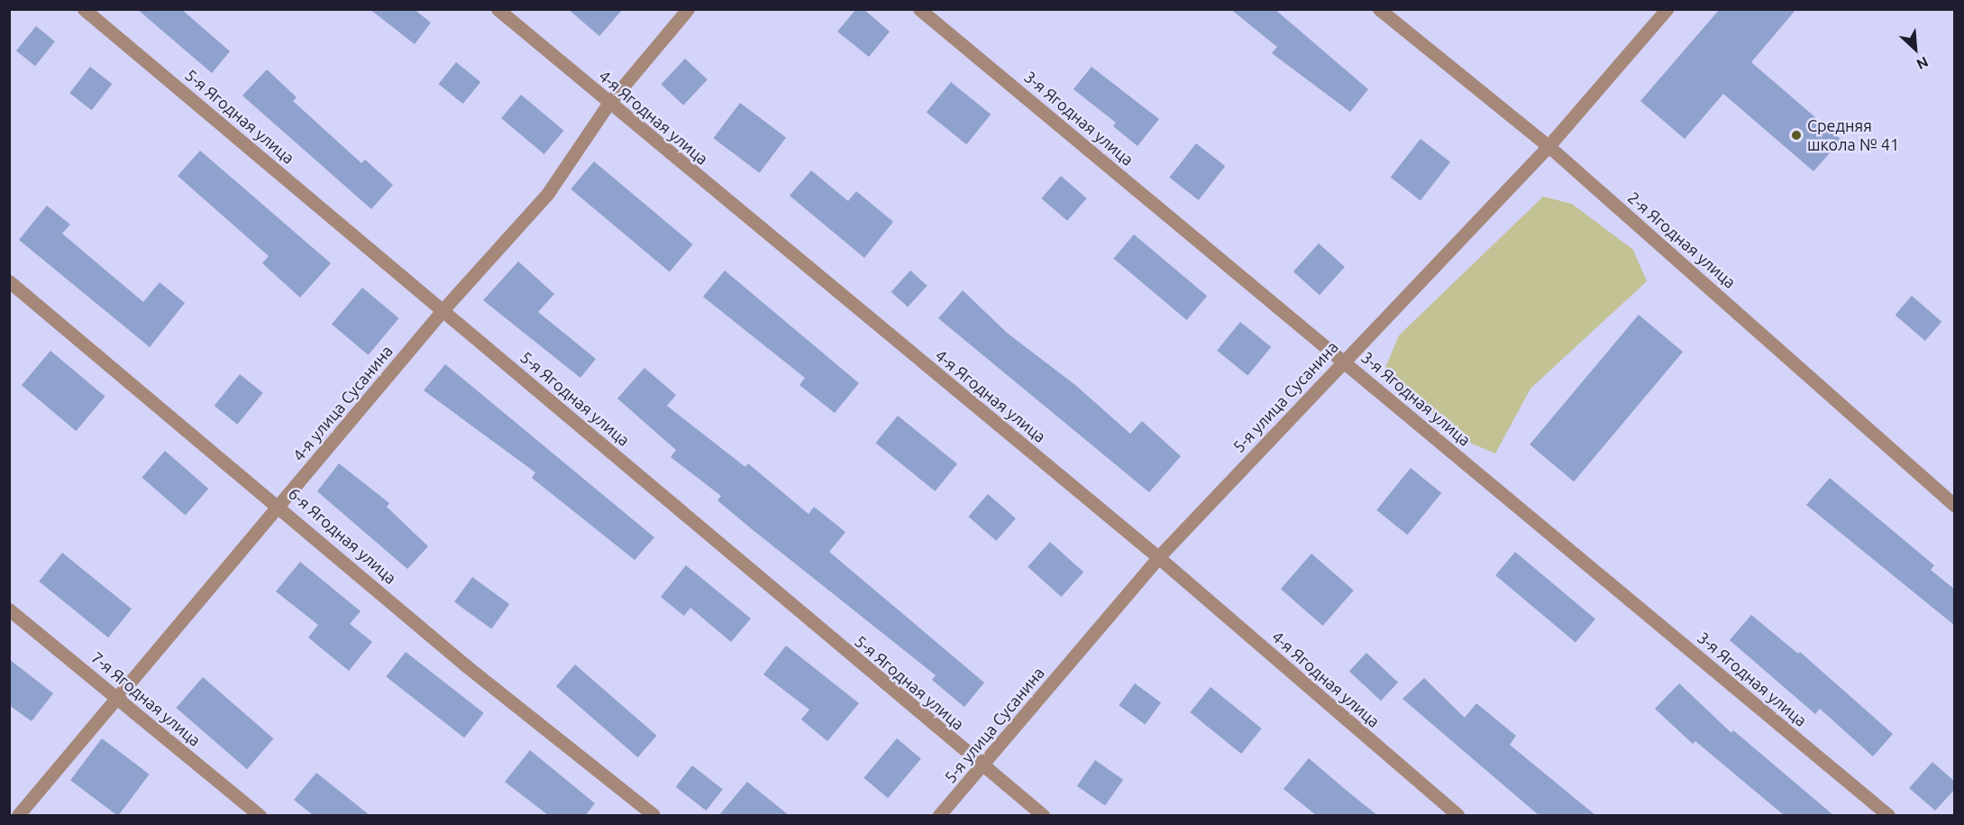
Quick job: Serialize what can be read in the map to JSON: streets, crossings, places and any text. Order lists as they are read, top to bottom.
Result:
{
  "streets": {
    "street": [
      "5-я Ягодная улица",
      "4-я Ягодная улица",
      "3-я Ягодная улица",
      "2-я Ягодная улица",
      "5-я улица Сусанина",
      "4-я улица Сусанина",
      "6-я Ягодная улица",
      "7-я Ягодная улица"
    ]
  },
  "crossings": [
    ["5-я Ягодная улица", "5-я улица Сусанина"],
    ["5-я Ягодная улица", "4-я улица Сусанина"],
    ["4-я Ягодная улица", "5-я улица Сусанина"],
    ["4-я Ягодная улица", "4-я улица Сусанина"],
    ["3-я Ягодная улица", "5-я улица Сусанина"],
    ["2-я Ягодная улица", "5-я улица Сусанина"],
    ["4-я улица Сусанина", "6-я Ягодная улица"],
    ["4-я улица Сусанина", "7-я Ягодная улица"]
  ],
  "places": ["Средняя школа № 41"],
  "north": "bottom right"
}
